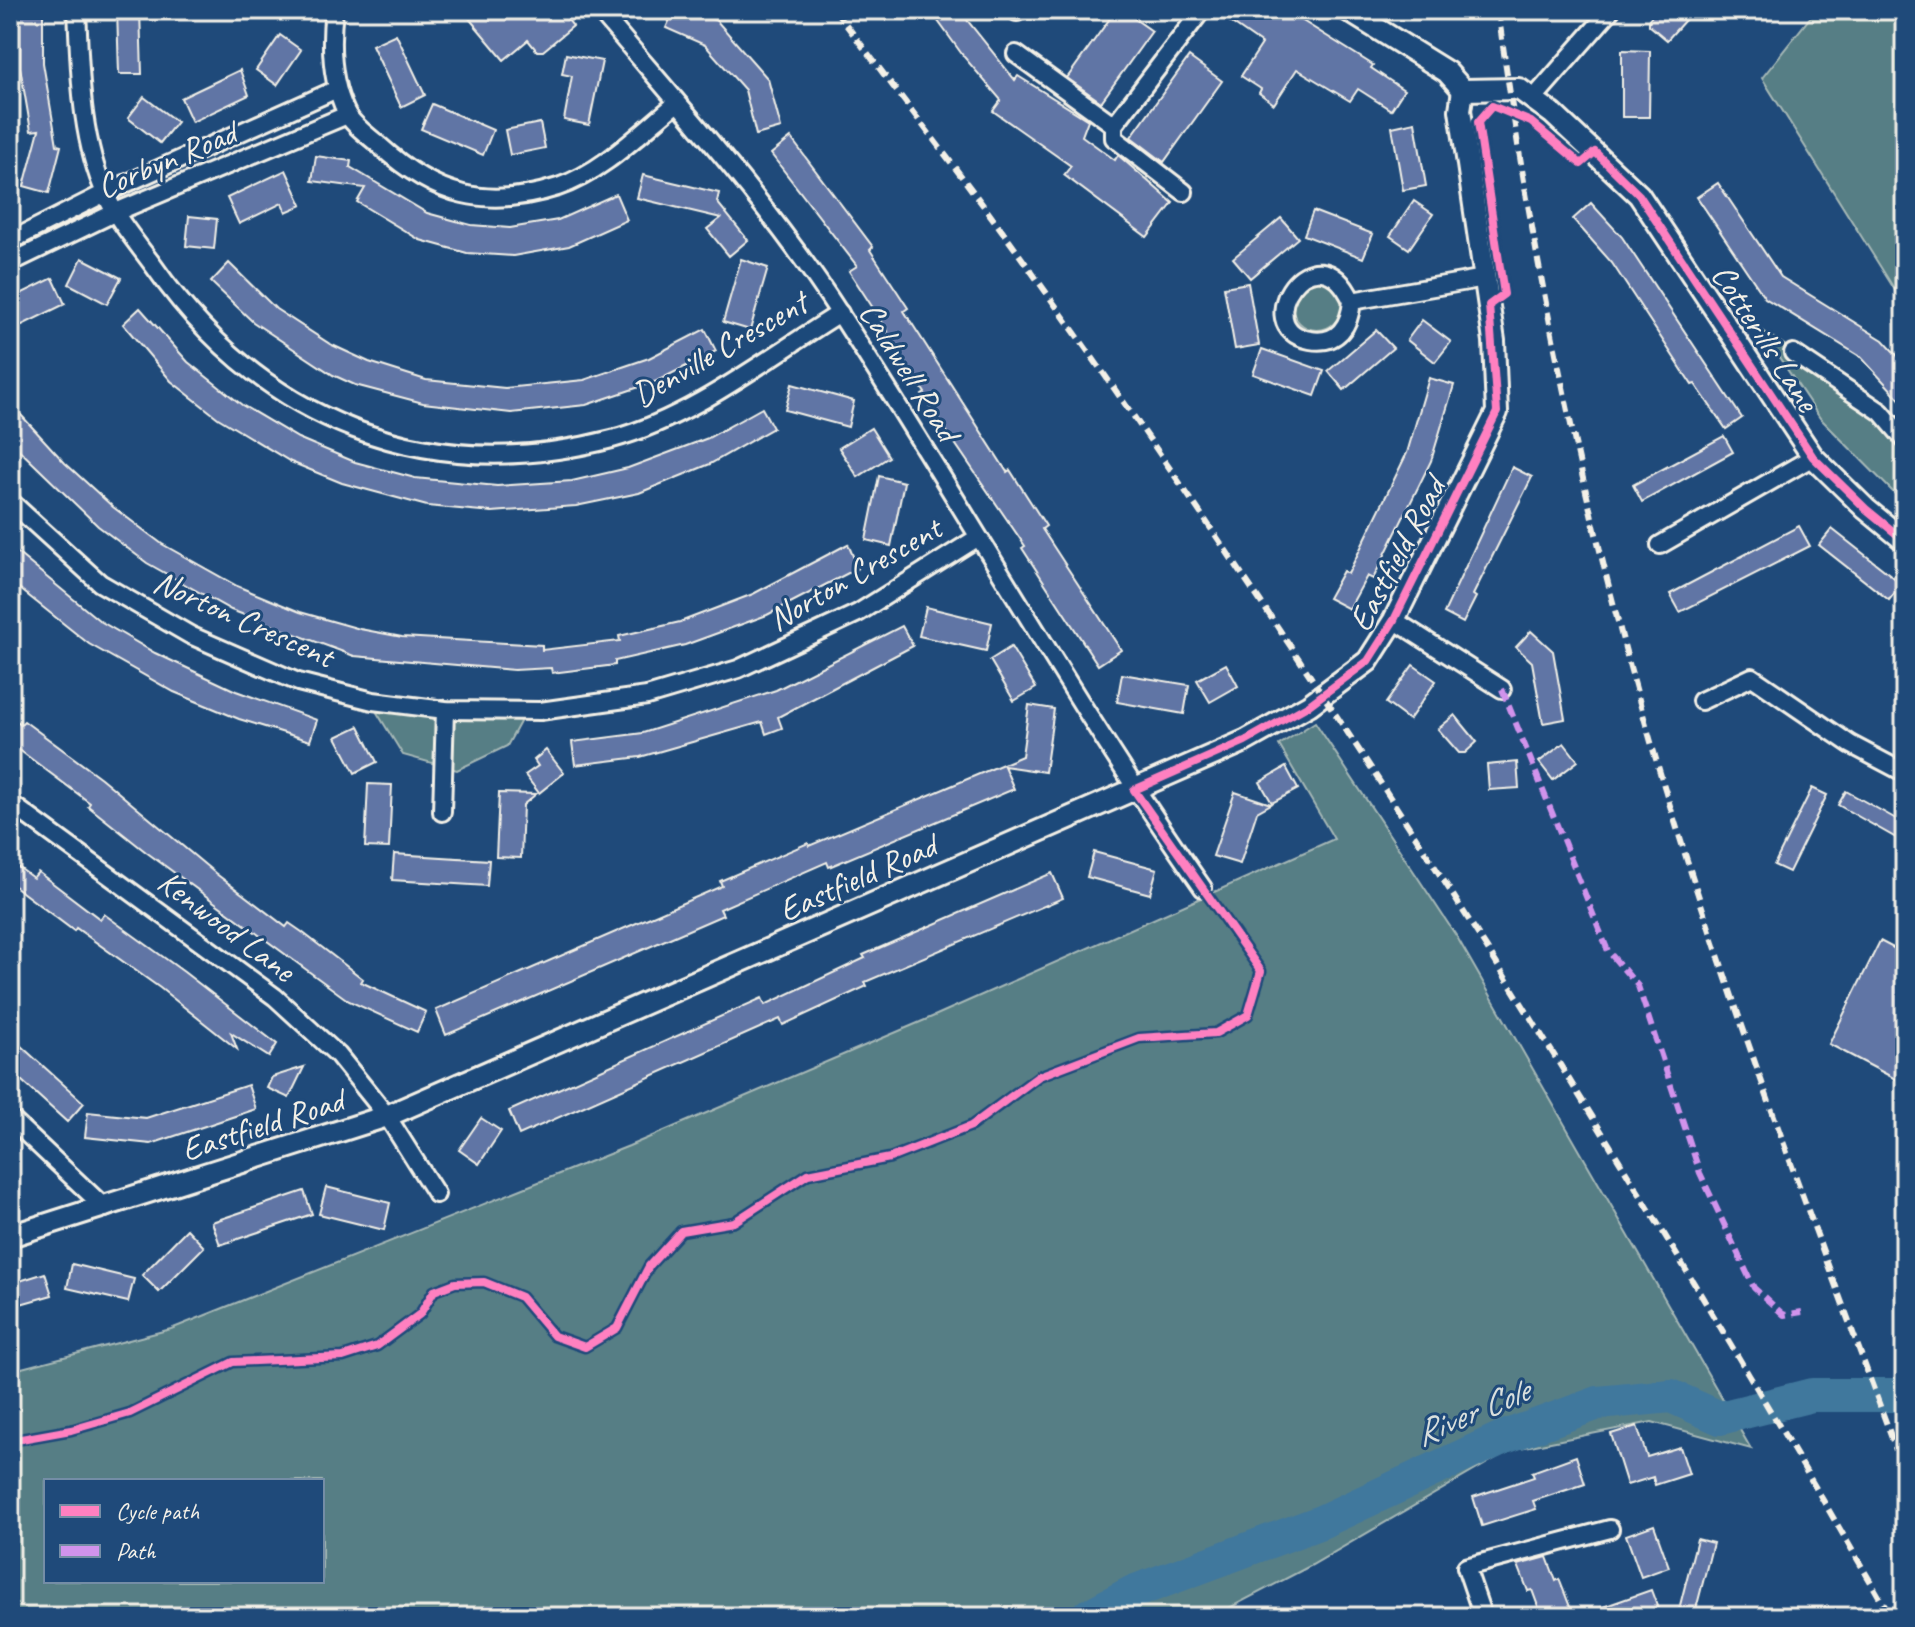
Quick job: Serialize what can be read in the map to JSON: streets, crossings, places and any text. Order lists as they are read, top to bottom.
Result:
{
  "streets": {
    "street": [
      "Corbyn Road",
      "Cotterills Lane",
      "Denville Crescent",
      "Caldwell Road",
      "Eastfield Road",
      "Norton Crescent",
      "Kenwood Lane"
    ]
  },
  "crossings": [
    ["Corbyn Road", "Denville Crescent"],
    ["Cotterills Lane", "Eastfield Road"],
    ["Denville Crescent", "Caldwell Road"],
    ["Caldwell Road", "Eastfield Road"],
    ["Caldwell Road", "Norton Crescent"],
    ["Eastfield Road", "Kenwood Lane"]
  ],
  "water": ["River Cole"],
  "legend": ["Cycle path", "Path"]
}
